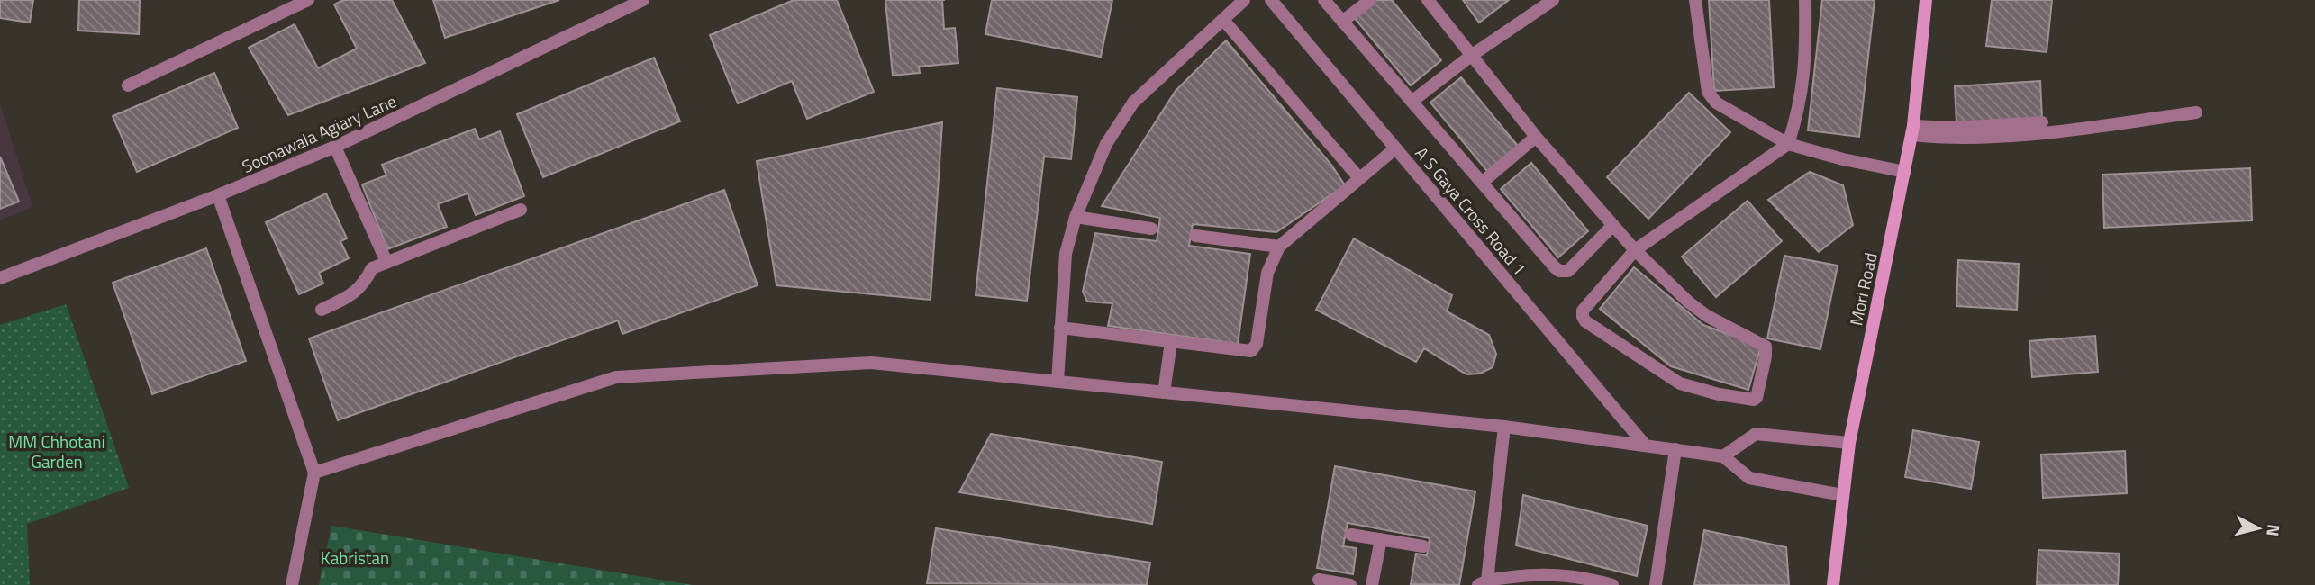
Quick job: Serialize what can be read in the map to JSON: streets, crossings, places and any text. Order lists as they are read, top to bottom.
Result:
{
  "streets": {
    "main road": ["Mori Road"],
    "street": ["Soonawala Agiary Lane", "A S Gaya Cross Road 1"]
  },
  "parks": ["MM Chhotani Garden", "Kabristan"],
  "north": "right"
}
